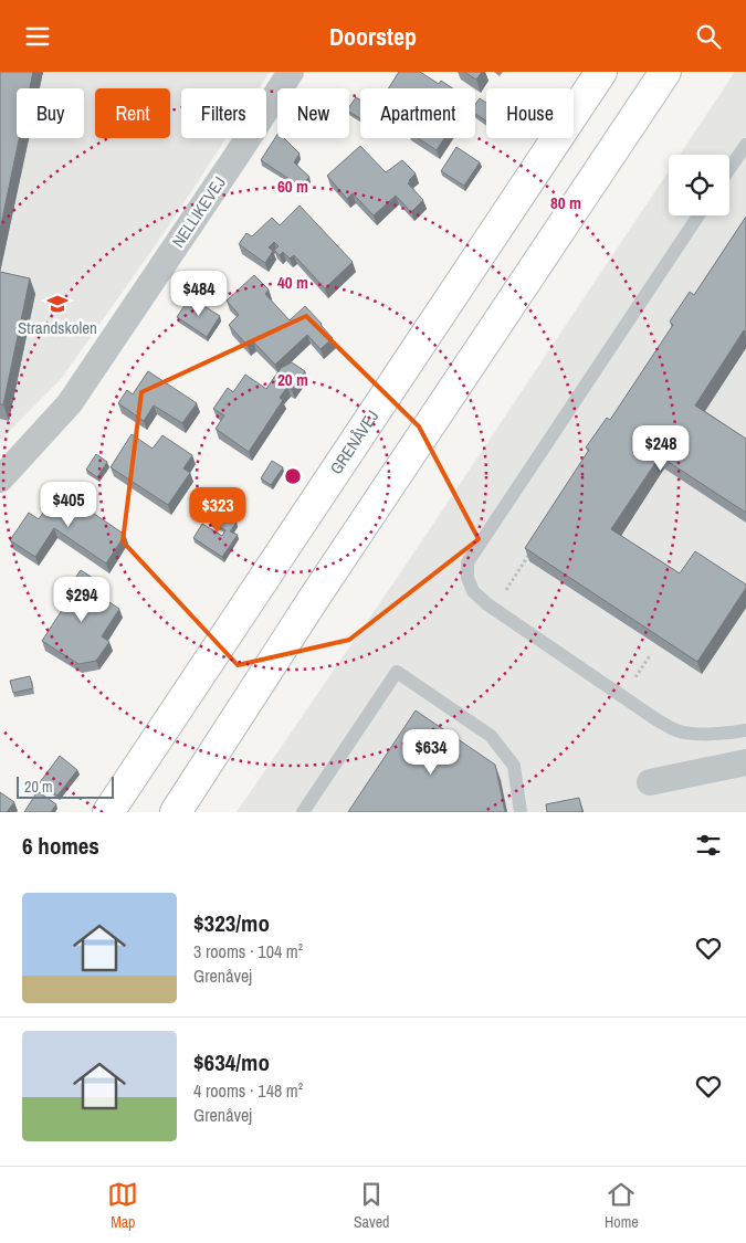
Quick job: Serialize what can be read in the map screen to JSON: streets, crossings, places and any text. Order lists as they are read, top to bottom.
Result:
{
  "streets": {
    "main road": ["GRENÅVEJ"],
    "street": ["NELLIKEVEJ"]
  },
  "places": {
    "school or university": ["Strandskolen"]
  },
  "scale_bar": "20 m",
  "page": {
    "header": "Doorstep",
    "chip": [
      "Buy",
      "Rent",
      "Filters",
      "New",
      "Apartment",
      "House"
    ],
    "price": [
      "$484",
      "$248",
      "$405",
      "$323",
      "$294",
      "$634"
    ],
    "scale": "20 m",
    "heading": "6 homes",
    "list": [
      {
        "name": "$323/mo",
        "note": "3 rooms · 104 m² · Grenåvej"
      },
      {
        "name": "$634/mo",
        "note": "4 rooms · 148 m² · Grenåvej"
      }
    ],
    "tabs": ["Map", "Saved", "Home"]
  },
  "rings": [
    "60 m",
    "80 m",
    "40 m",
    "20 m"
  ]
}
